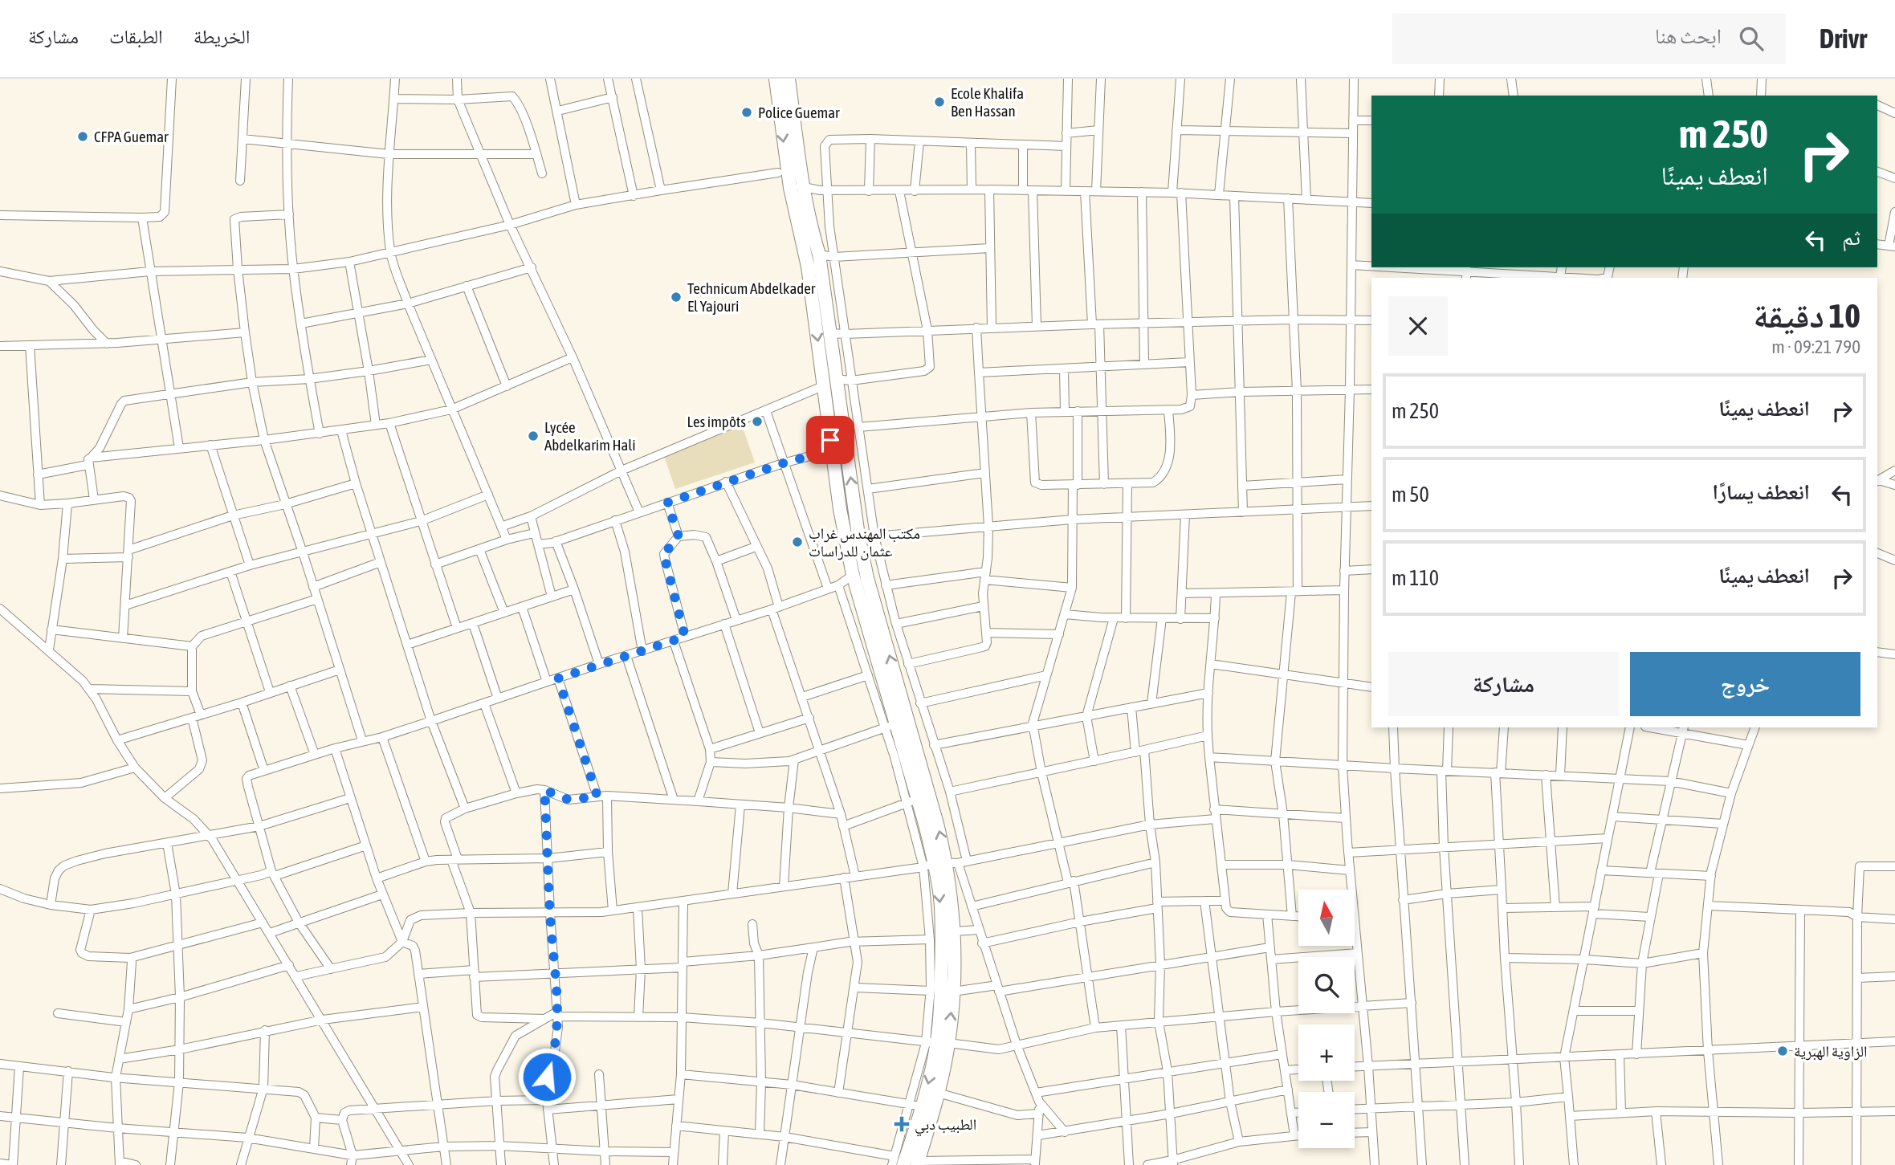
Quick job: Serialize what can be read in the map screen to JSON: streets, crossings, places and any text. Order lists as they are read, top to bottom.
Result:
{
  "places": {
    "other": [
      "Ecole Khalifa Ben Hassan",
      "Police Guemar",
      "CFPA Guemar",
      "Technicum Abdelkader El Yajouri",
      "Les impôts",
      "Lycée Abdelkarim Hali",
      "مكتب المهندس غراب عثمان للدراسات",
      "الزاوية الهبرية"
    ],
    "health": ["الطبيب دبي"]
  },
  "north": "top",
  "page": {
    "header": "Drivr",
    "search": "ابحث هنا",
    "nav": ["الخريطة", "الطبقات", "مشاركة"],
    "turn": ["250 m", "انعطف يمينًا"],
    "then": "ثم",
    "heading": ["10 دقيقة", "790 m · 09:21"],
    "list": [
      {
        "name": "انعطف يمينًا",
        "value": "250 m"
      },
      {
        "name": "انعطف يسارًا",
        "value": "50 m"
      },
      {
        "name": "انعطف يمينًا",
        "value": "110 m"
      }
    ],
    "buttons": ["خروج", "مشاركة"],
    "map_buttons": ["+", "−"]
  }
}
